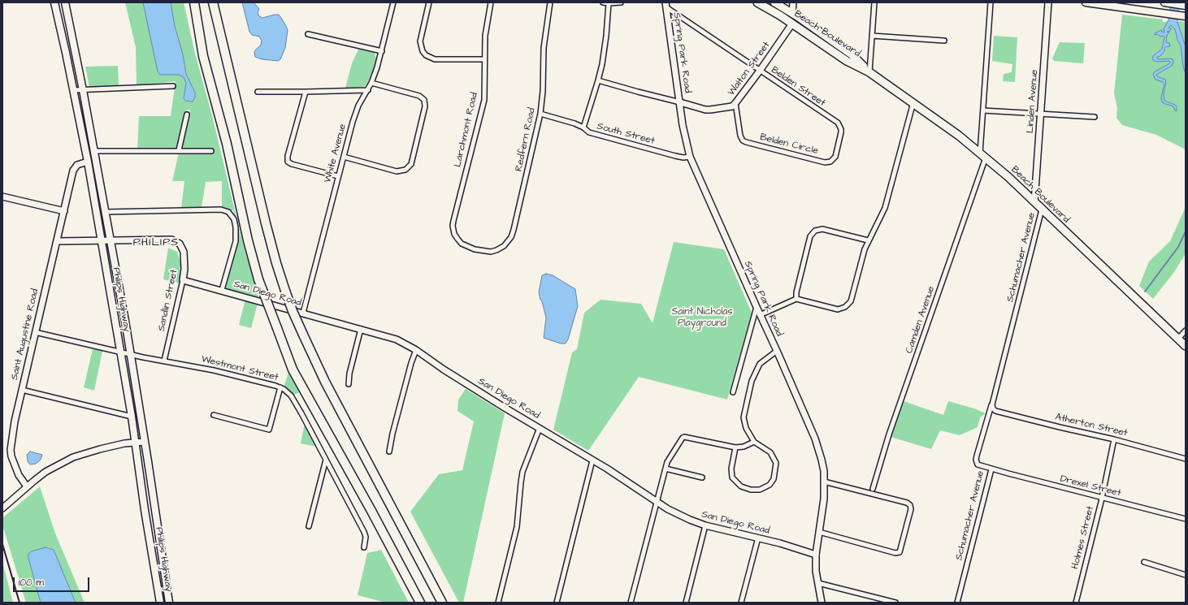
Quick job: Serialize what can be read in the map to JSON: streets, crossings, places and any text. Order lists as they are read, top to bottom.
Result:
{
  "streets": {
    "highway": ["Beach Boulevard"],
    "main road": ["Philips Highway"],
    "street": [
      "Spring Park Road",
      "Walton Street",
      "Belden Street",
      "Linden Avenue",
      "Larchmont Road",
      "South Street",
      "Redfern Road",
      "Belden Circle",
      "White Avenue",
      "Schumacher Avenue",
      "San Diego Road",
      "Sandlin Street",
      "Camden Avenue",
      "Saint Augustine Road",
      "Westmont Street",
      "Atherton Street",
      "Drexel Street",
      "Holmes Street"
    ]
  },
  "crossings": [
    ["Beach Boulevard", "Walton Street"],
    ["Beach Boulevard", "Linden Avenue"],
    ["Beach Boulevard", "Schumacher Avenue"],
    ["Beach Boulevard", "Camden Avenue"],
    ["Spring Park Road", "Walton Street"],
    ["Spring Park Road", "Belden Street"],
    ["Spring Park Road", "South Street"],
    ["Spring Park Road", "San Diego Road"],
    ["Walton Street", "Belden Street"],
    ["Walton Street", "Belden Circle"],
    ["Belden Street", "Belden Circle"],
    ["Larchmont Road", "Redfern Road"],
    ["South Street", "Redfern Road"],
    ["White Avenue", "San Diego Road"],
    ["Schumacher Avenue", "Atherton Street"],
    ["Schumacher Avenue", "Drexel Street"],
    ["San Diego Road", "Sandlin Street"],
    ["Philips Highway", "Sandlin Street"],
    ["Philips Highway", "Saint Augustine Road"],
    ["Philips Highway", "Westmont Street"],
    ["Sandlin Street", "Westmont Street"],
    ["Saint Augustine Road", "Westmont Street"],
    ["Atherton Street", "Holmes Street"],
    ["Drexel Street", "Holmes Street"]
  ],
  "districts": ["PHILIPS"],
  "parks": ["Saint Nicholas Playground"],
  "scale_bar": "100 m"
}
